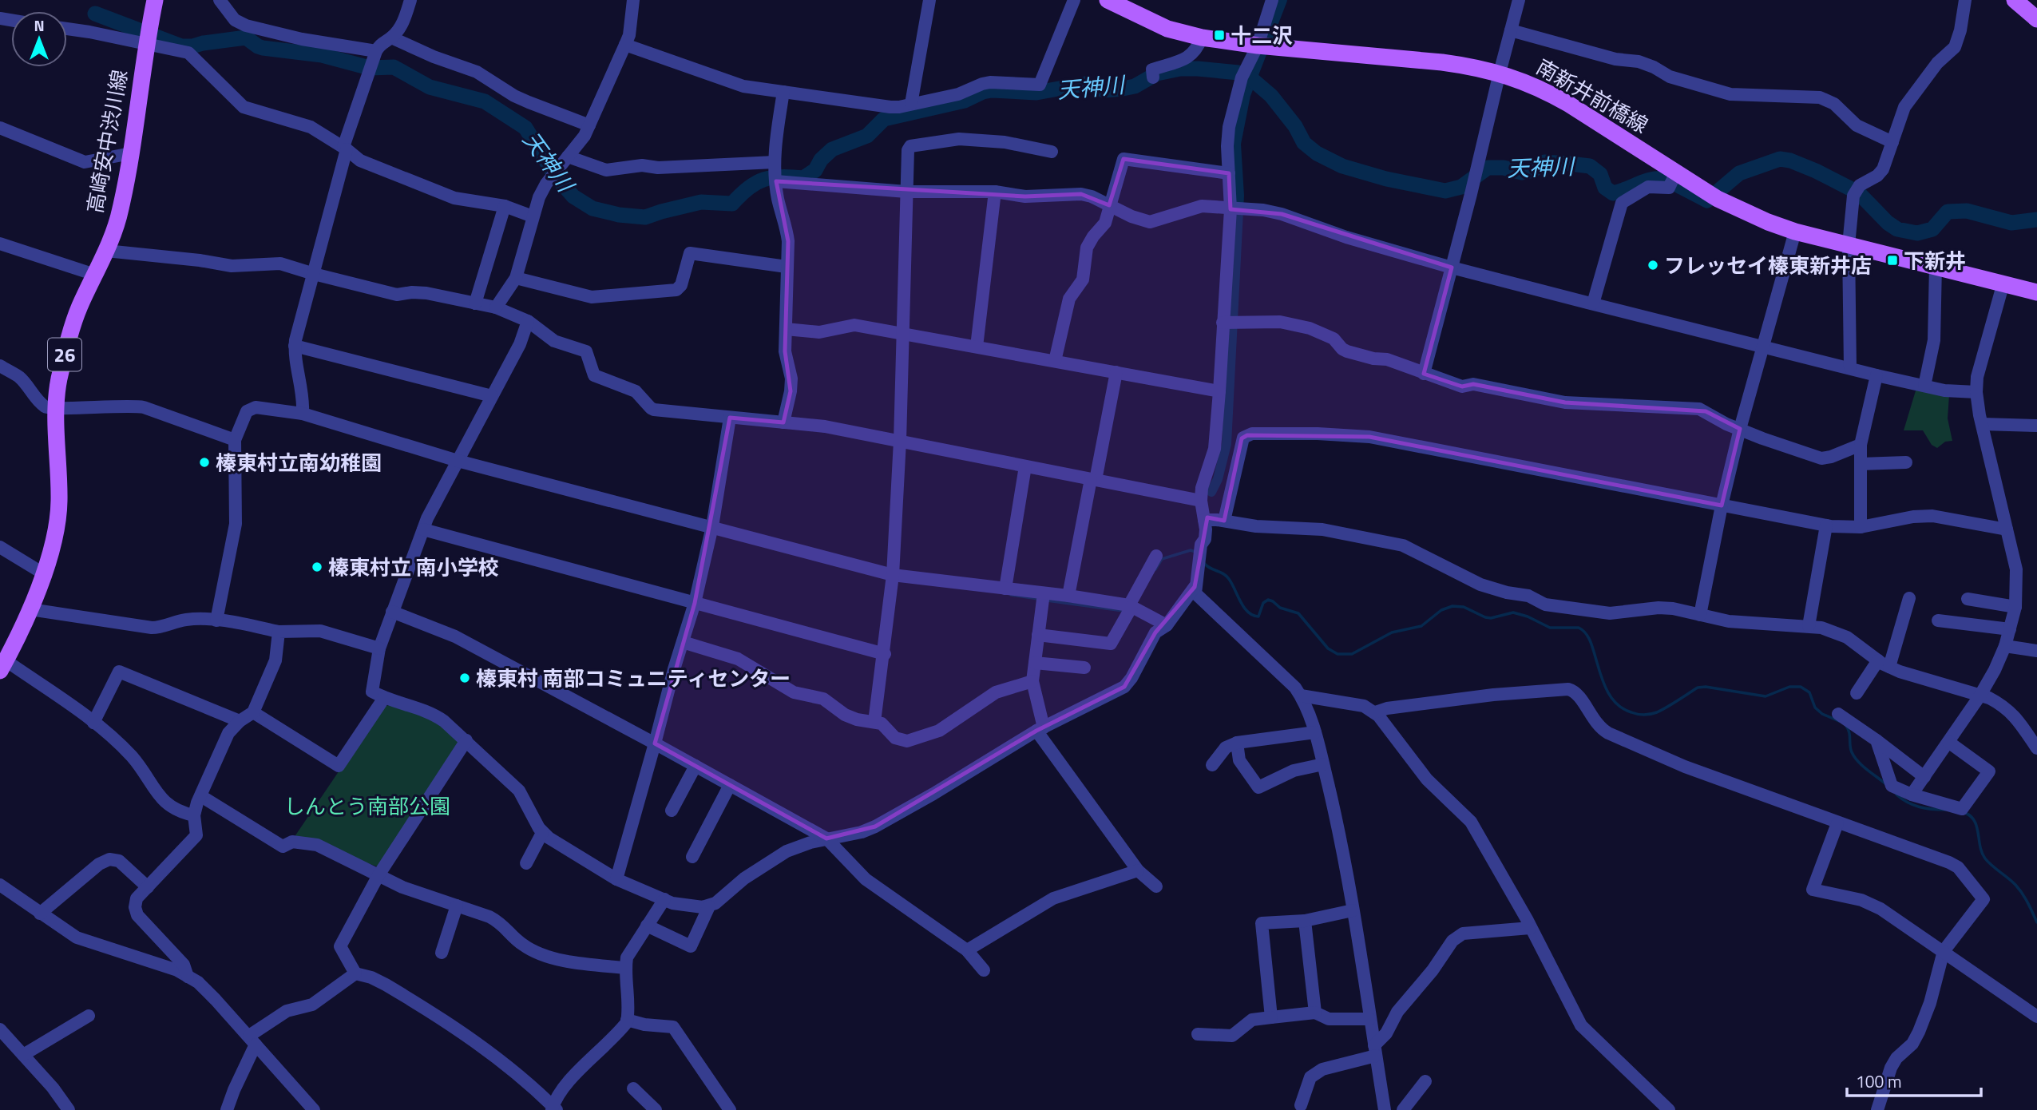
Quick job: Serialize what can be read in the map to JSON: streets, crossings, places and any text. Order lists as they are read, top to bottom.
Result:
{
  "streets": {
    "main road": ["南新井前橋線", "高崎安中渋川線", "26"]
  },
  "water": ["天神川"],
  "parks": ["しんとう南部公園"],
  "places": {
    "transit": ["十二沢", "下新井"],
    "other": [
      "フレッセイ榛東新井店",
      "榛東村立南幼稚園",
      "榛東村立 南小学校",
      "榛東村 南部コミュニティセンター"
    ]
  },
  "scale_bar": "100 m",
  "north": "top"
}
